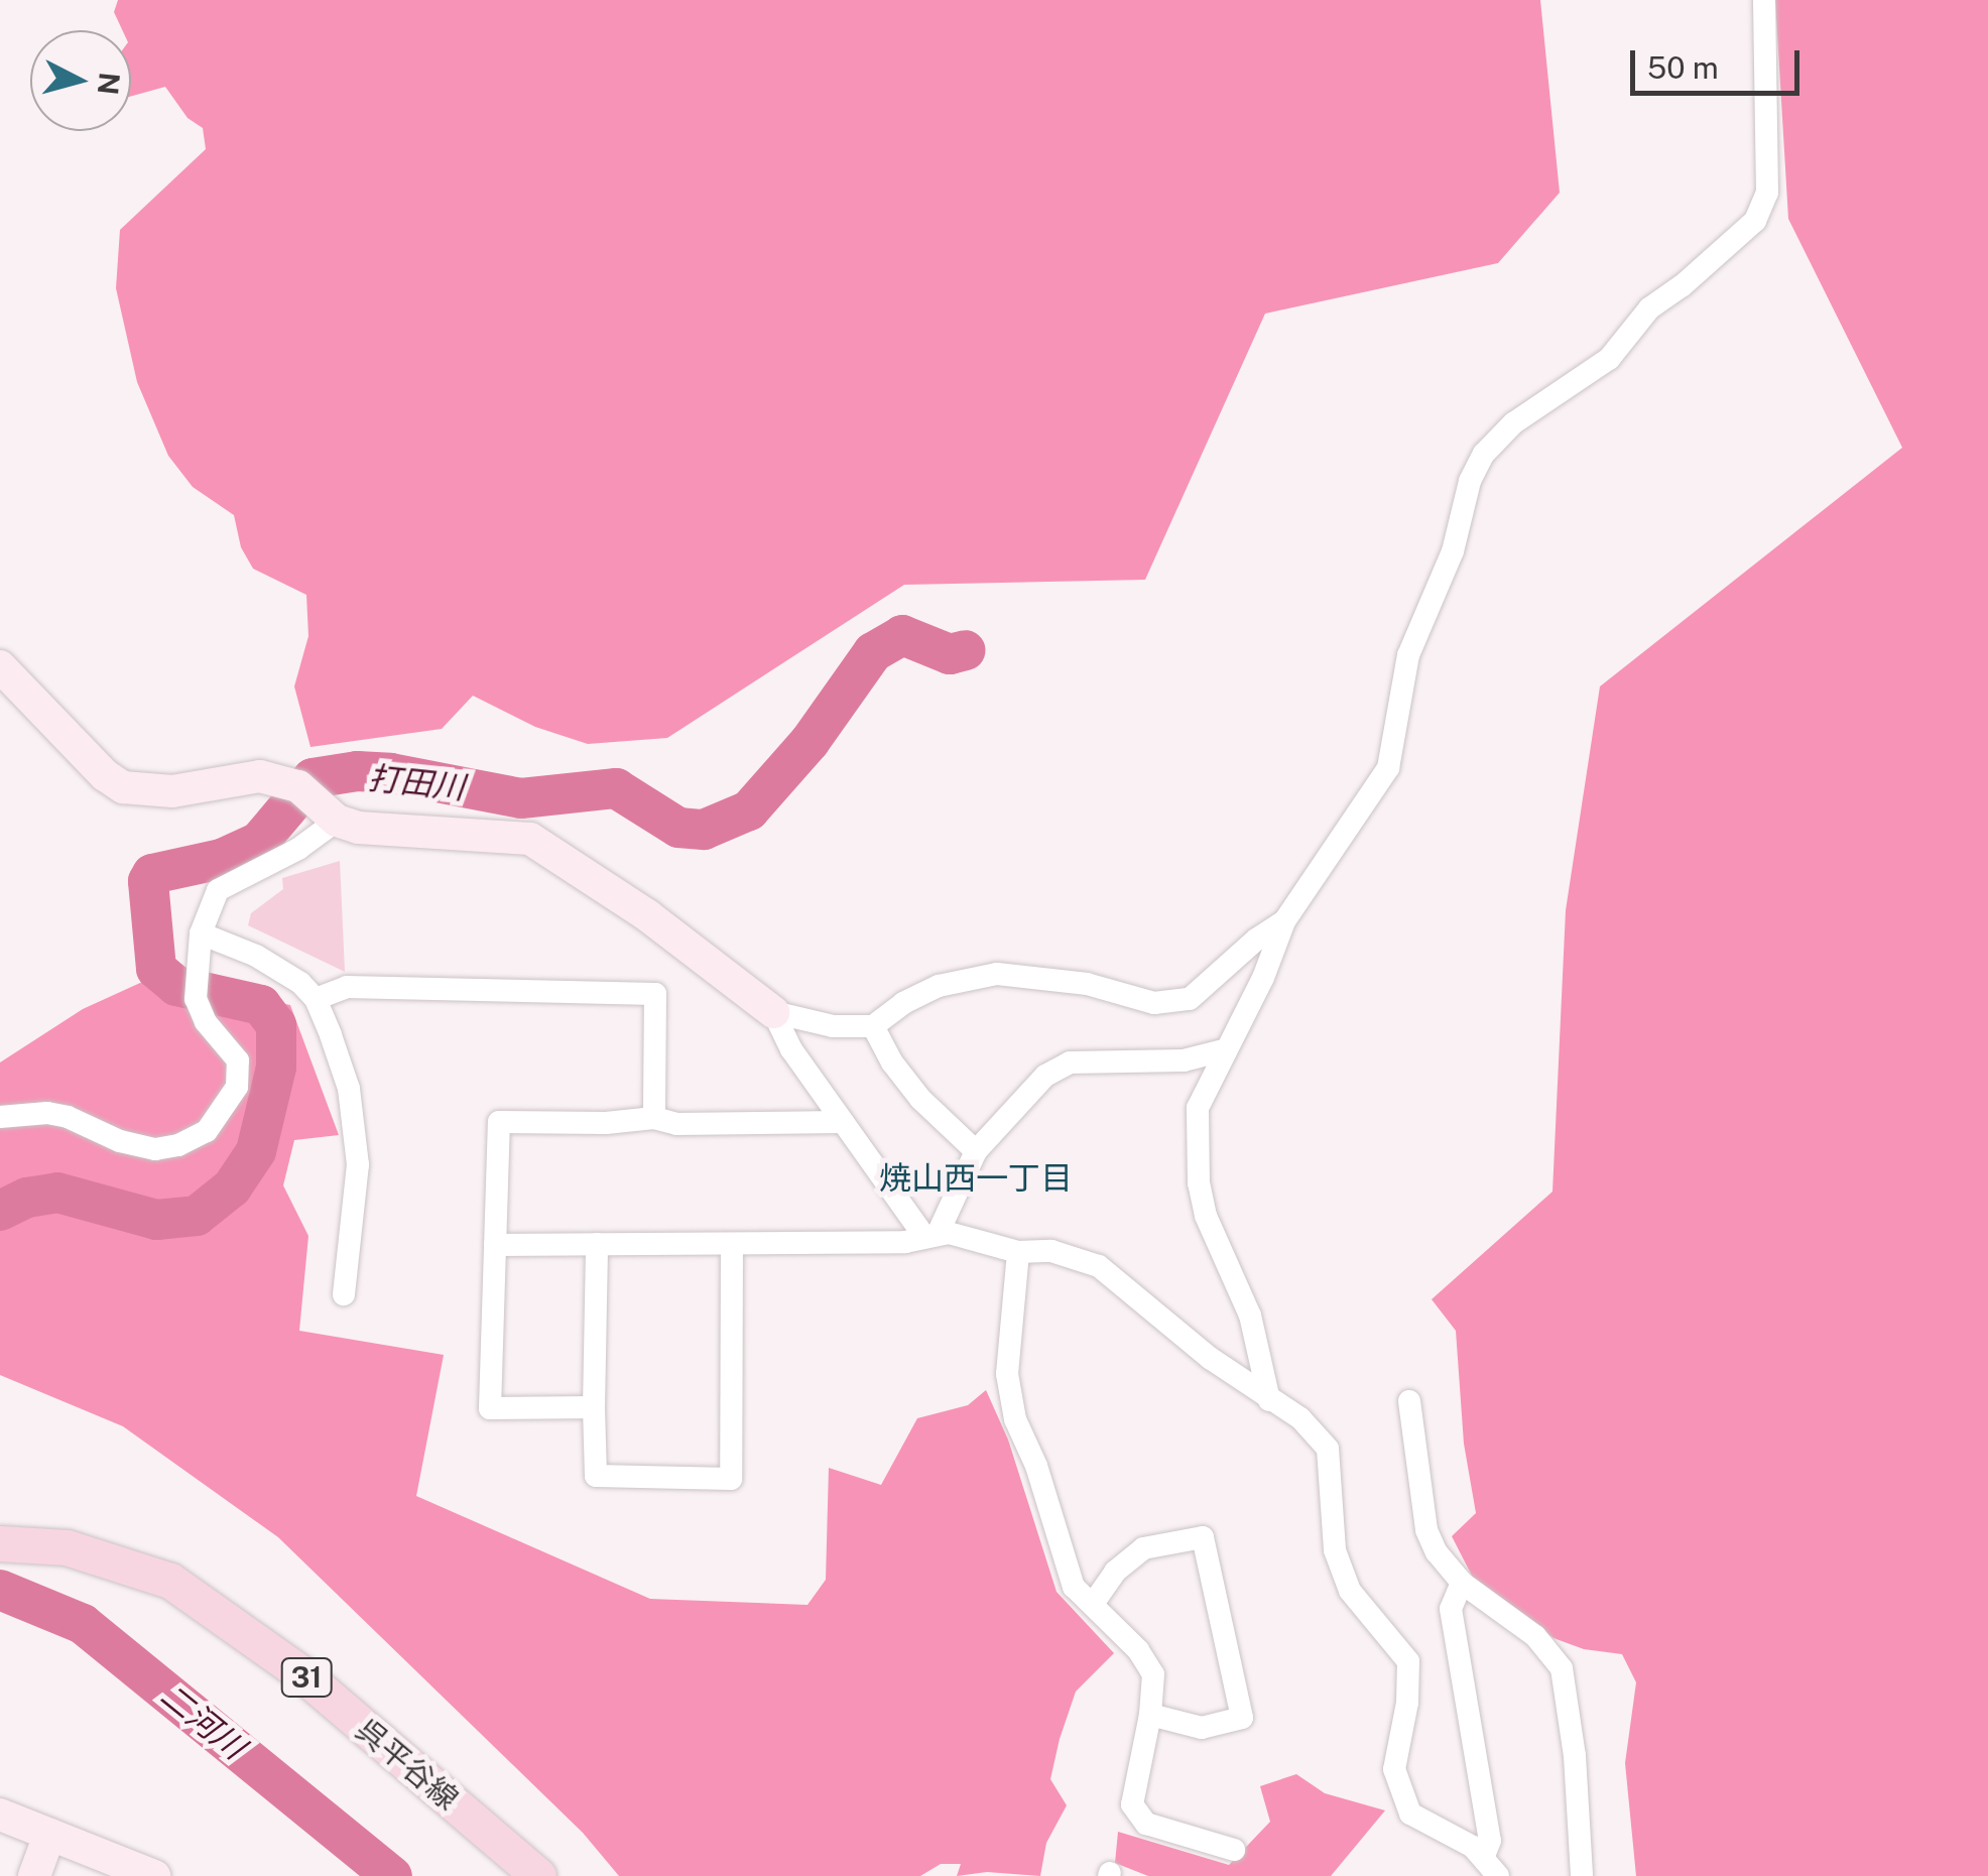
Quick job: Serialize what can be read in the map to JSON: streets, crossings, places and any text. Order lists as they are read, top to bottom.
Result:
{
  "streets": {
    "main road": ["31", "呉平谷線"]
  },
  "districts": ["焼山西一丁目"],
  "water": ["打田川", "二河川"],
  "scale_bar": "50 m",
  "north": "right"
}
